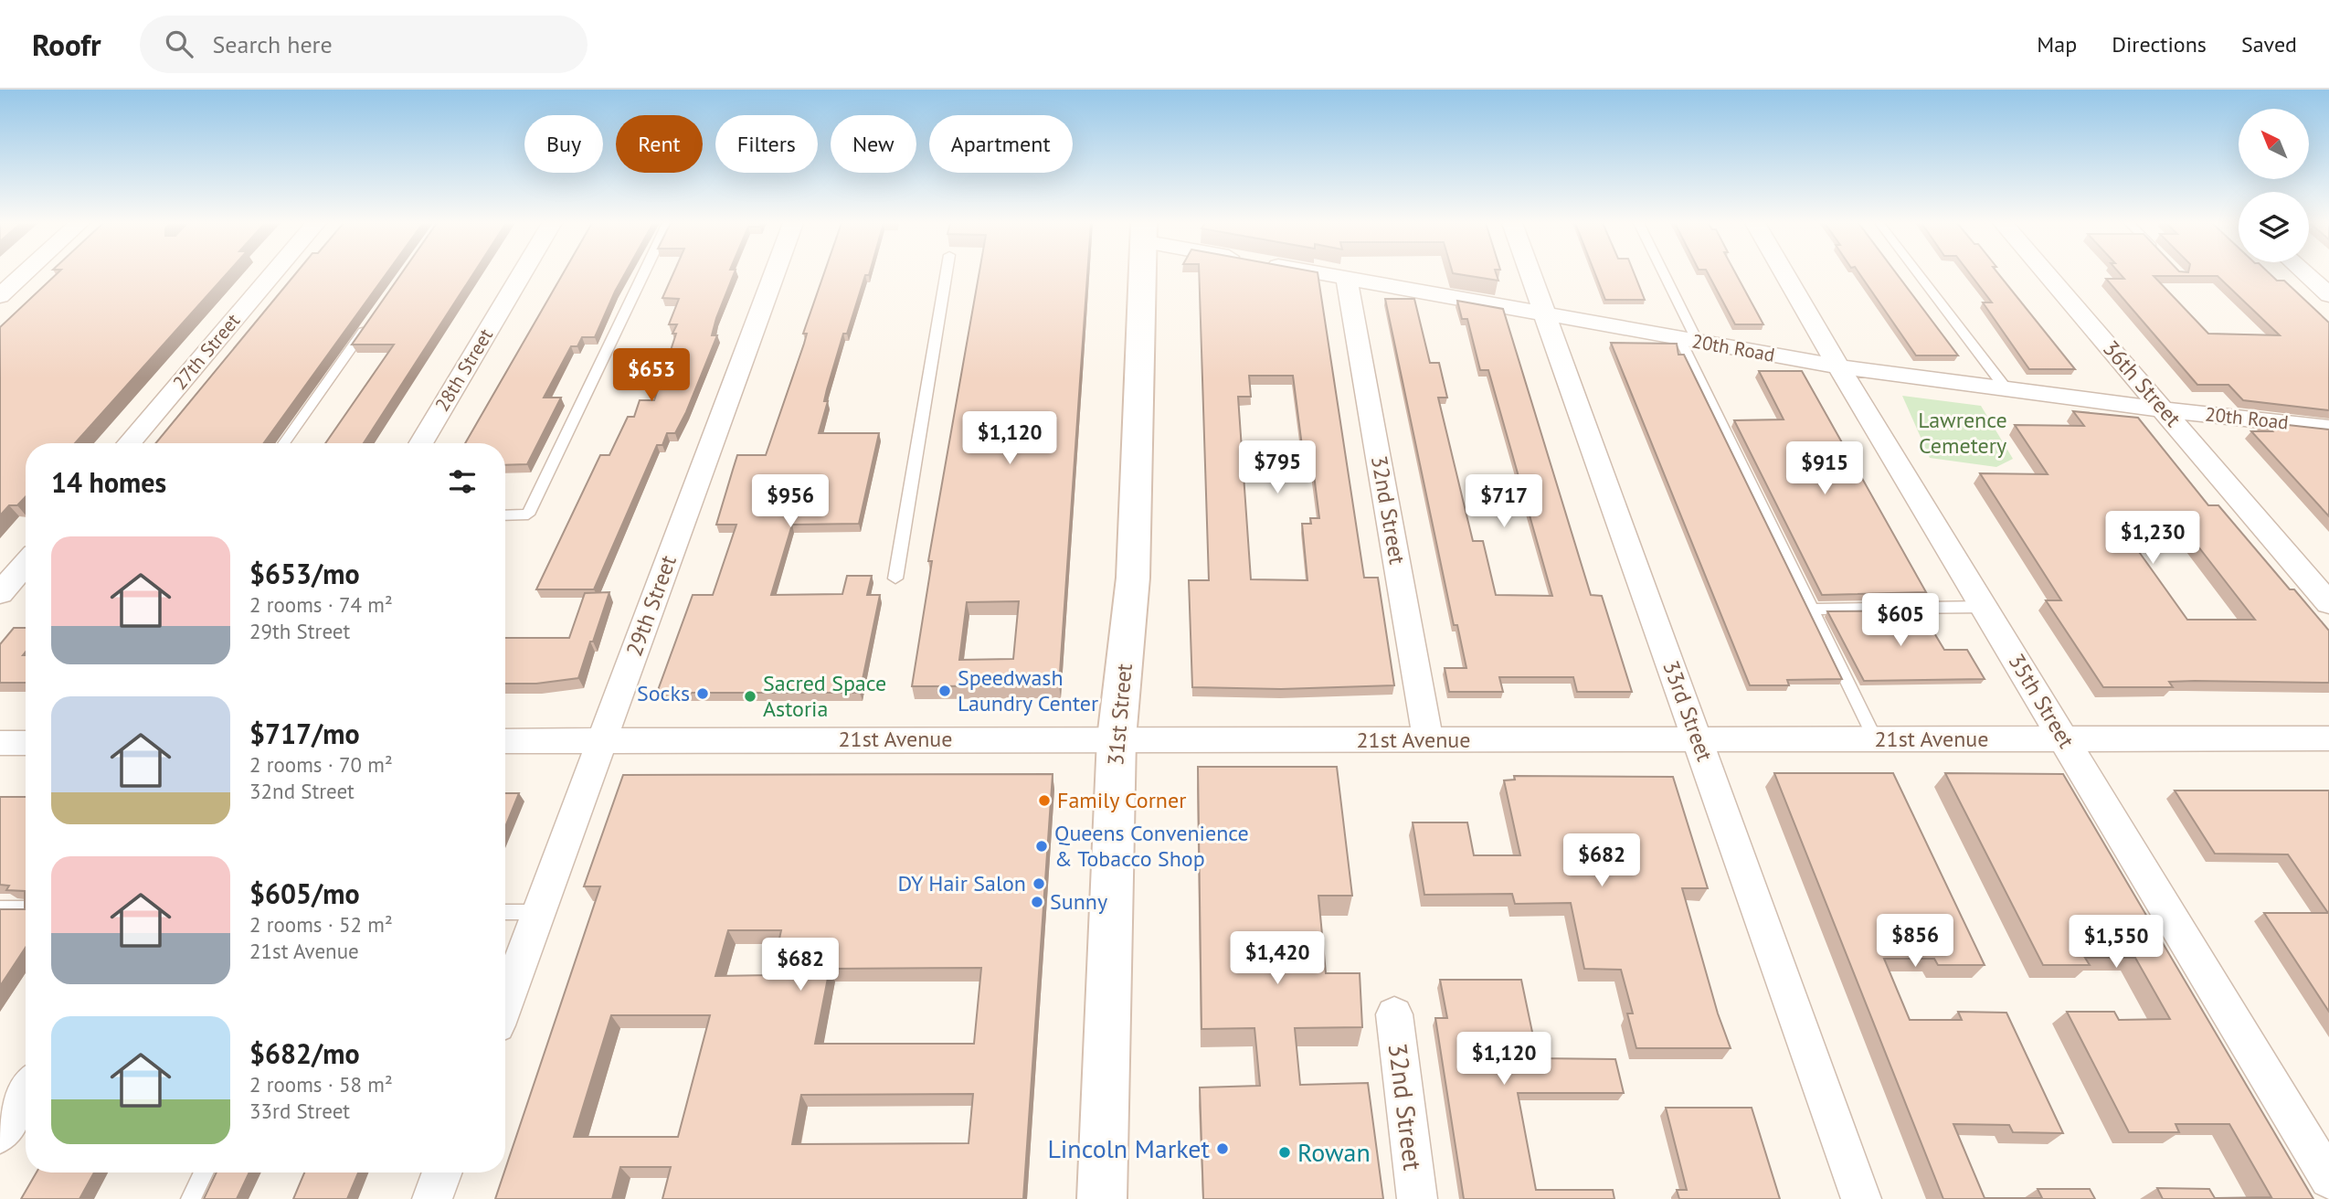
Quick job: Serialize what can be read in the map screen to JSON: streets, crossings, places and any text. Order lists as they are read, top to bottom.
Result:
{
  "streets": {
    "street": [
      "20th Road",
      "27th Street",
      "28th Street",
      "36th Street",
      "32nd Street",
      "29th Street",
      "35th Street",
      "33rd Street",
      "31st Street",
      "21st Avenue"
    ]
  },
  "crossings": [
    ["20th Road", "36th Street"],
    ["20th Road", "32nd Street"],
    ["20th Road", "35th Street"],
    ["20th Road", "33rd Street"],
    ["32nd Street", "21st Avenue"],
    ["29th Street", "21st Avenue"],
    ["35th Street", "21st Avenue"],
    ["33rd Street", "21st Avenue"],
    ["31st Street", "21st Avenue"]
  ],
  "parks": ["Lawrence Cemetery"],
  "places": [
    "Speedwash Laundry Center",
    "Socks",
    "Sacred Space Astoria",
    "Family Corner",
    "Queens Convenience & Tobacco Shop",
    "DY Hair Salon",
    "Sunny",
    "Lincoln Market",
    "Rowan"
  ],
  "north": "top left",
  "page": {
    "header": "Roofr",
    "search": "Search here",
    "nav": ["Map", "Directions", "Saved"],
    "chip": [
      "Buy",
      "Rent",
      "Filters",
      "New",
      "Apartment"
    ],
    "price": [
      "$653",
      "$1,120",
      "$795",
      "$915",
      "$956",
      "$717",
      "$1,230",
      "$605",
      "$682",
      "$856",
      "$1,550",
      "$1,420",
      "$682",
      "$1,120"
    ],
    "heading": "14 homes",
    "list": [
      {
        "name": "$653/mo",
        "note": "2 rooms · 74 m² · 29th Street"
      },
      {
        "name": "$717/mo",
        "note": "2 rooms · 70 m² · 32nd Street"
      },
      {
        "name": "$605/mo",
        "note": "2 rooms · 52 m² · 21st Avenue"
      },
      {
        "name": "$682/mo",
        "note": "2 rooms · 58 m² · 33rd Street"
      }
    ]
  }
}
